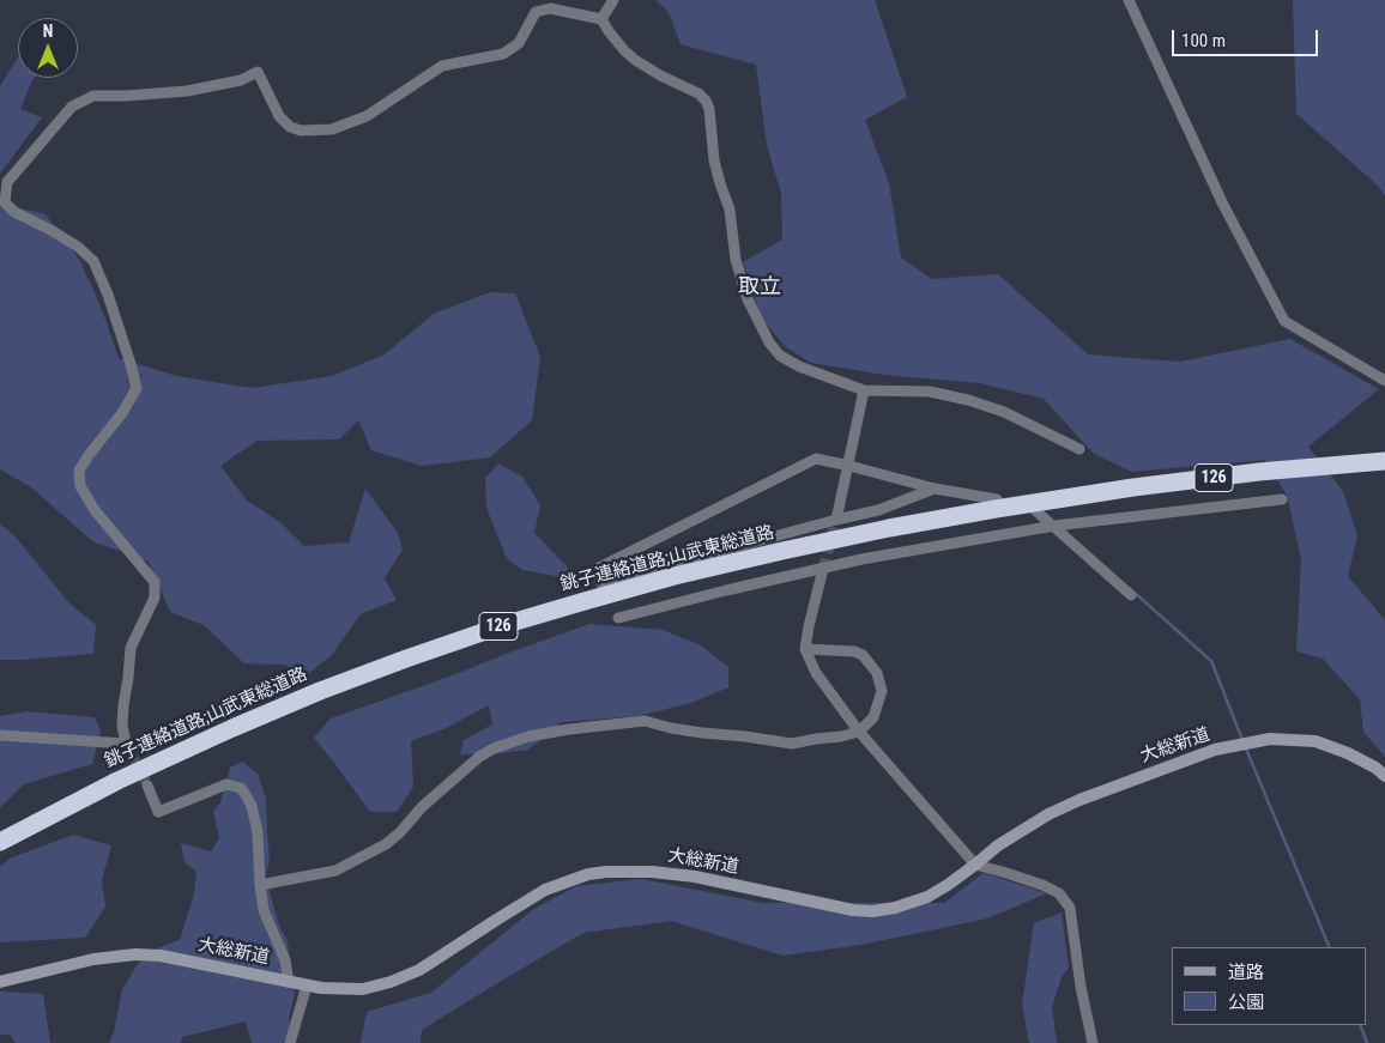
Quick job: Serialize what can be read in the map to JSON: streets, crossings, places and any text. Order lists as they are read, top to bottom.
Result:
{
  "streets": {
    "highway": ["126", "銚子連絡道路;山武東総道路"],
    "street": ["大総新道"]
  },
  "districts": ["取立"],
  "legend": ["道路", "公園"],
  "scale_bar": "100 m",
  "north": "top"
}
